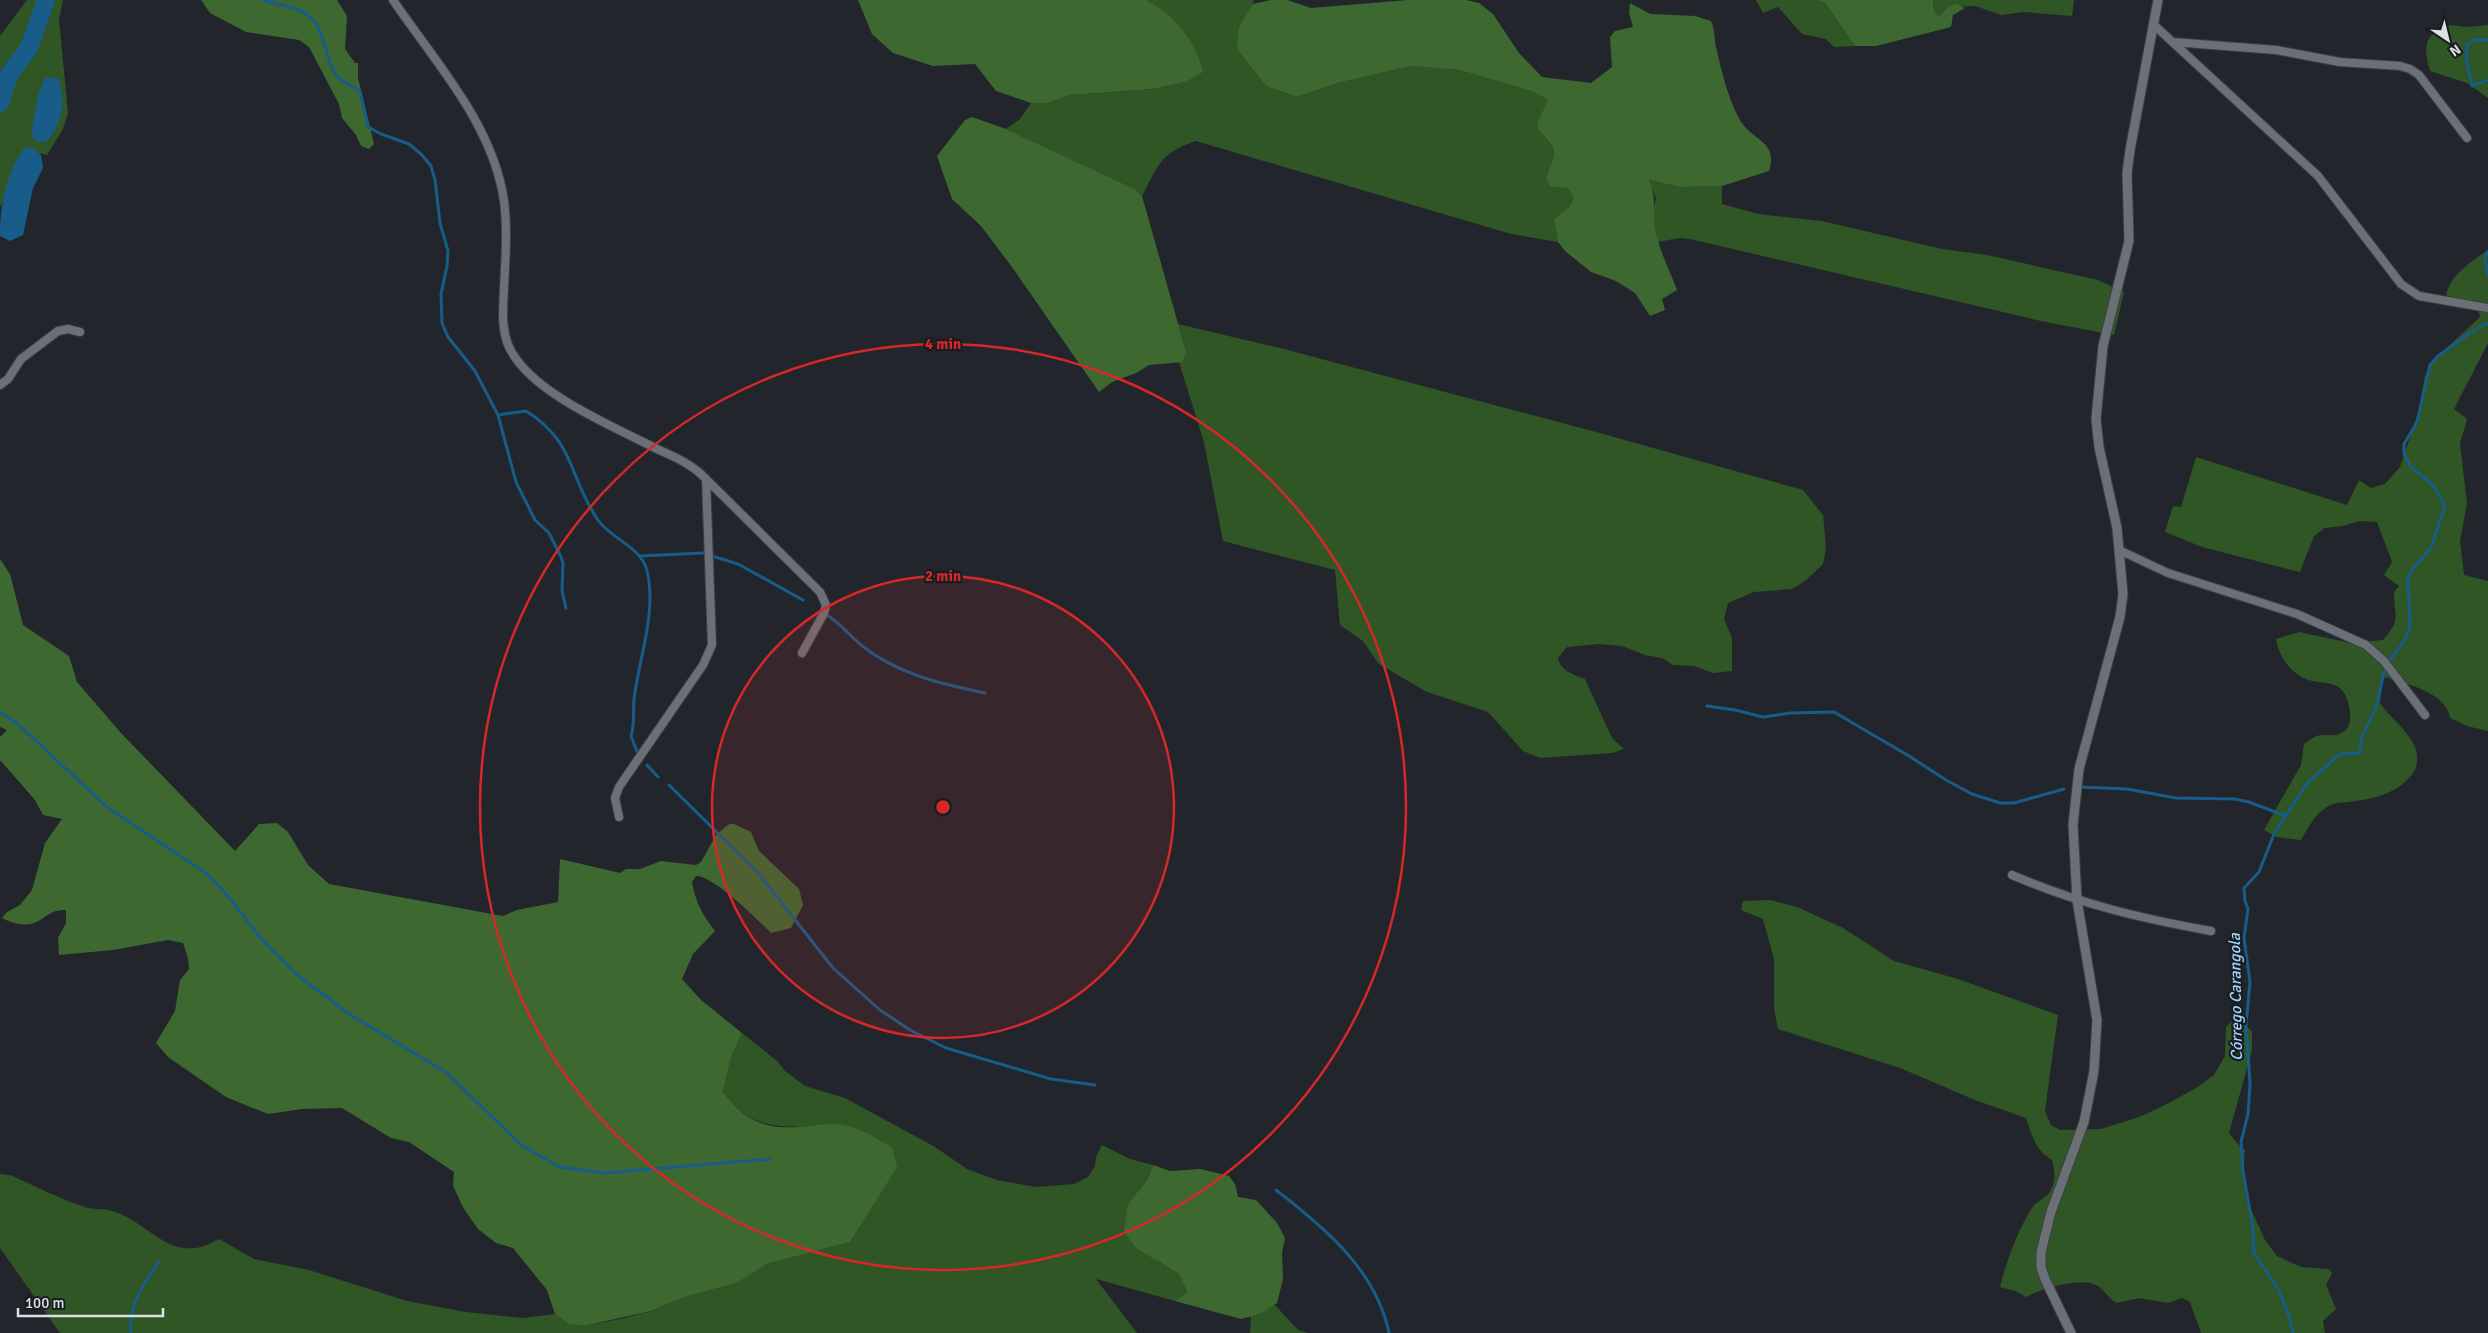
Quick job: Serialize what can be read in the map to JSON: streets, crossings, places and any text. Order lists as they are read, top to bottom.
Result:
{
  "water": ["Córrego Carangola"],
  "scale_bar": "100 m",
  "north": "bottom right",
  "rings": ["4 min", "2 min"]
}
